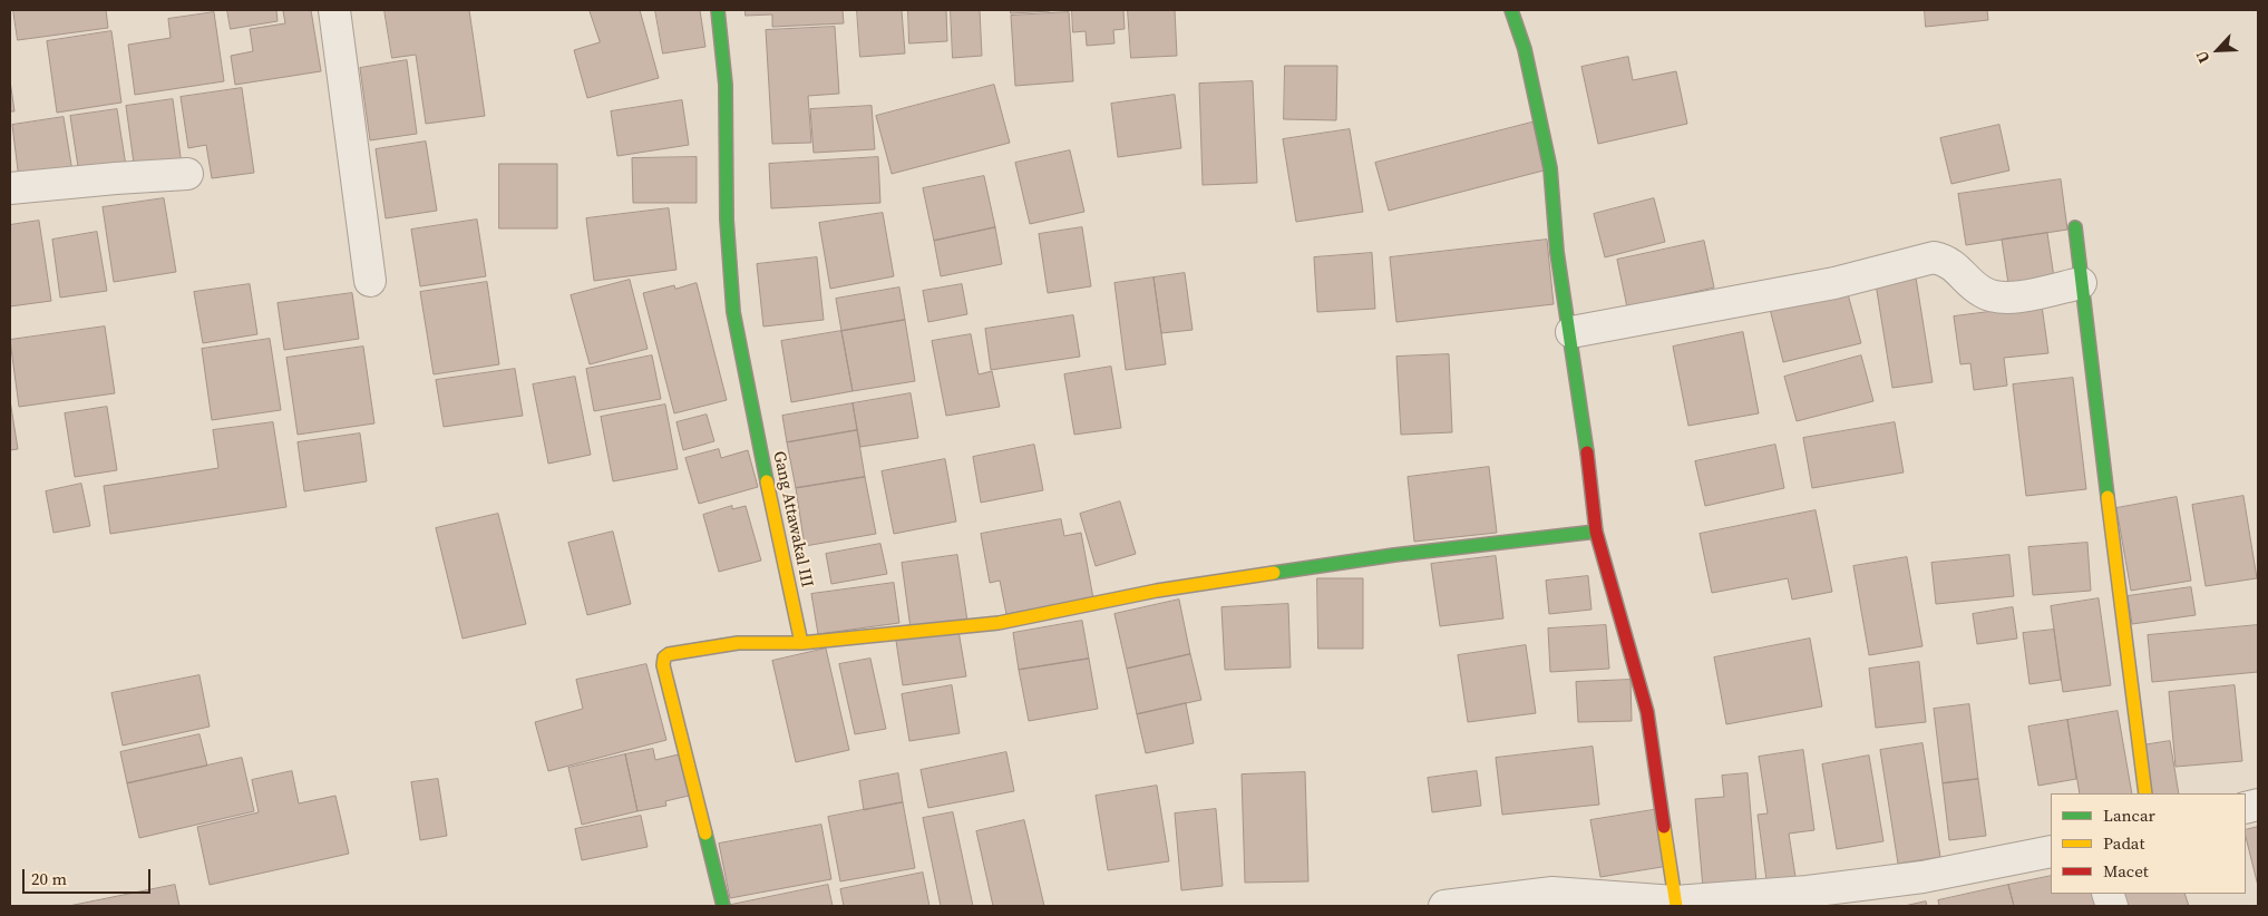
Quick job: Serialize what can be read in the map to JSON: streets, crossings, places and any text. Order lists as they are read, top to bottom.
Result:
{
  "streets": {
    "street": ["Gang Attawakal III"]
  },
  "legend": ["Lancar", "Padat", "Macet"],
  "scale_bar": "20 m",
  "north": "bottom left"
}
